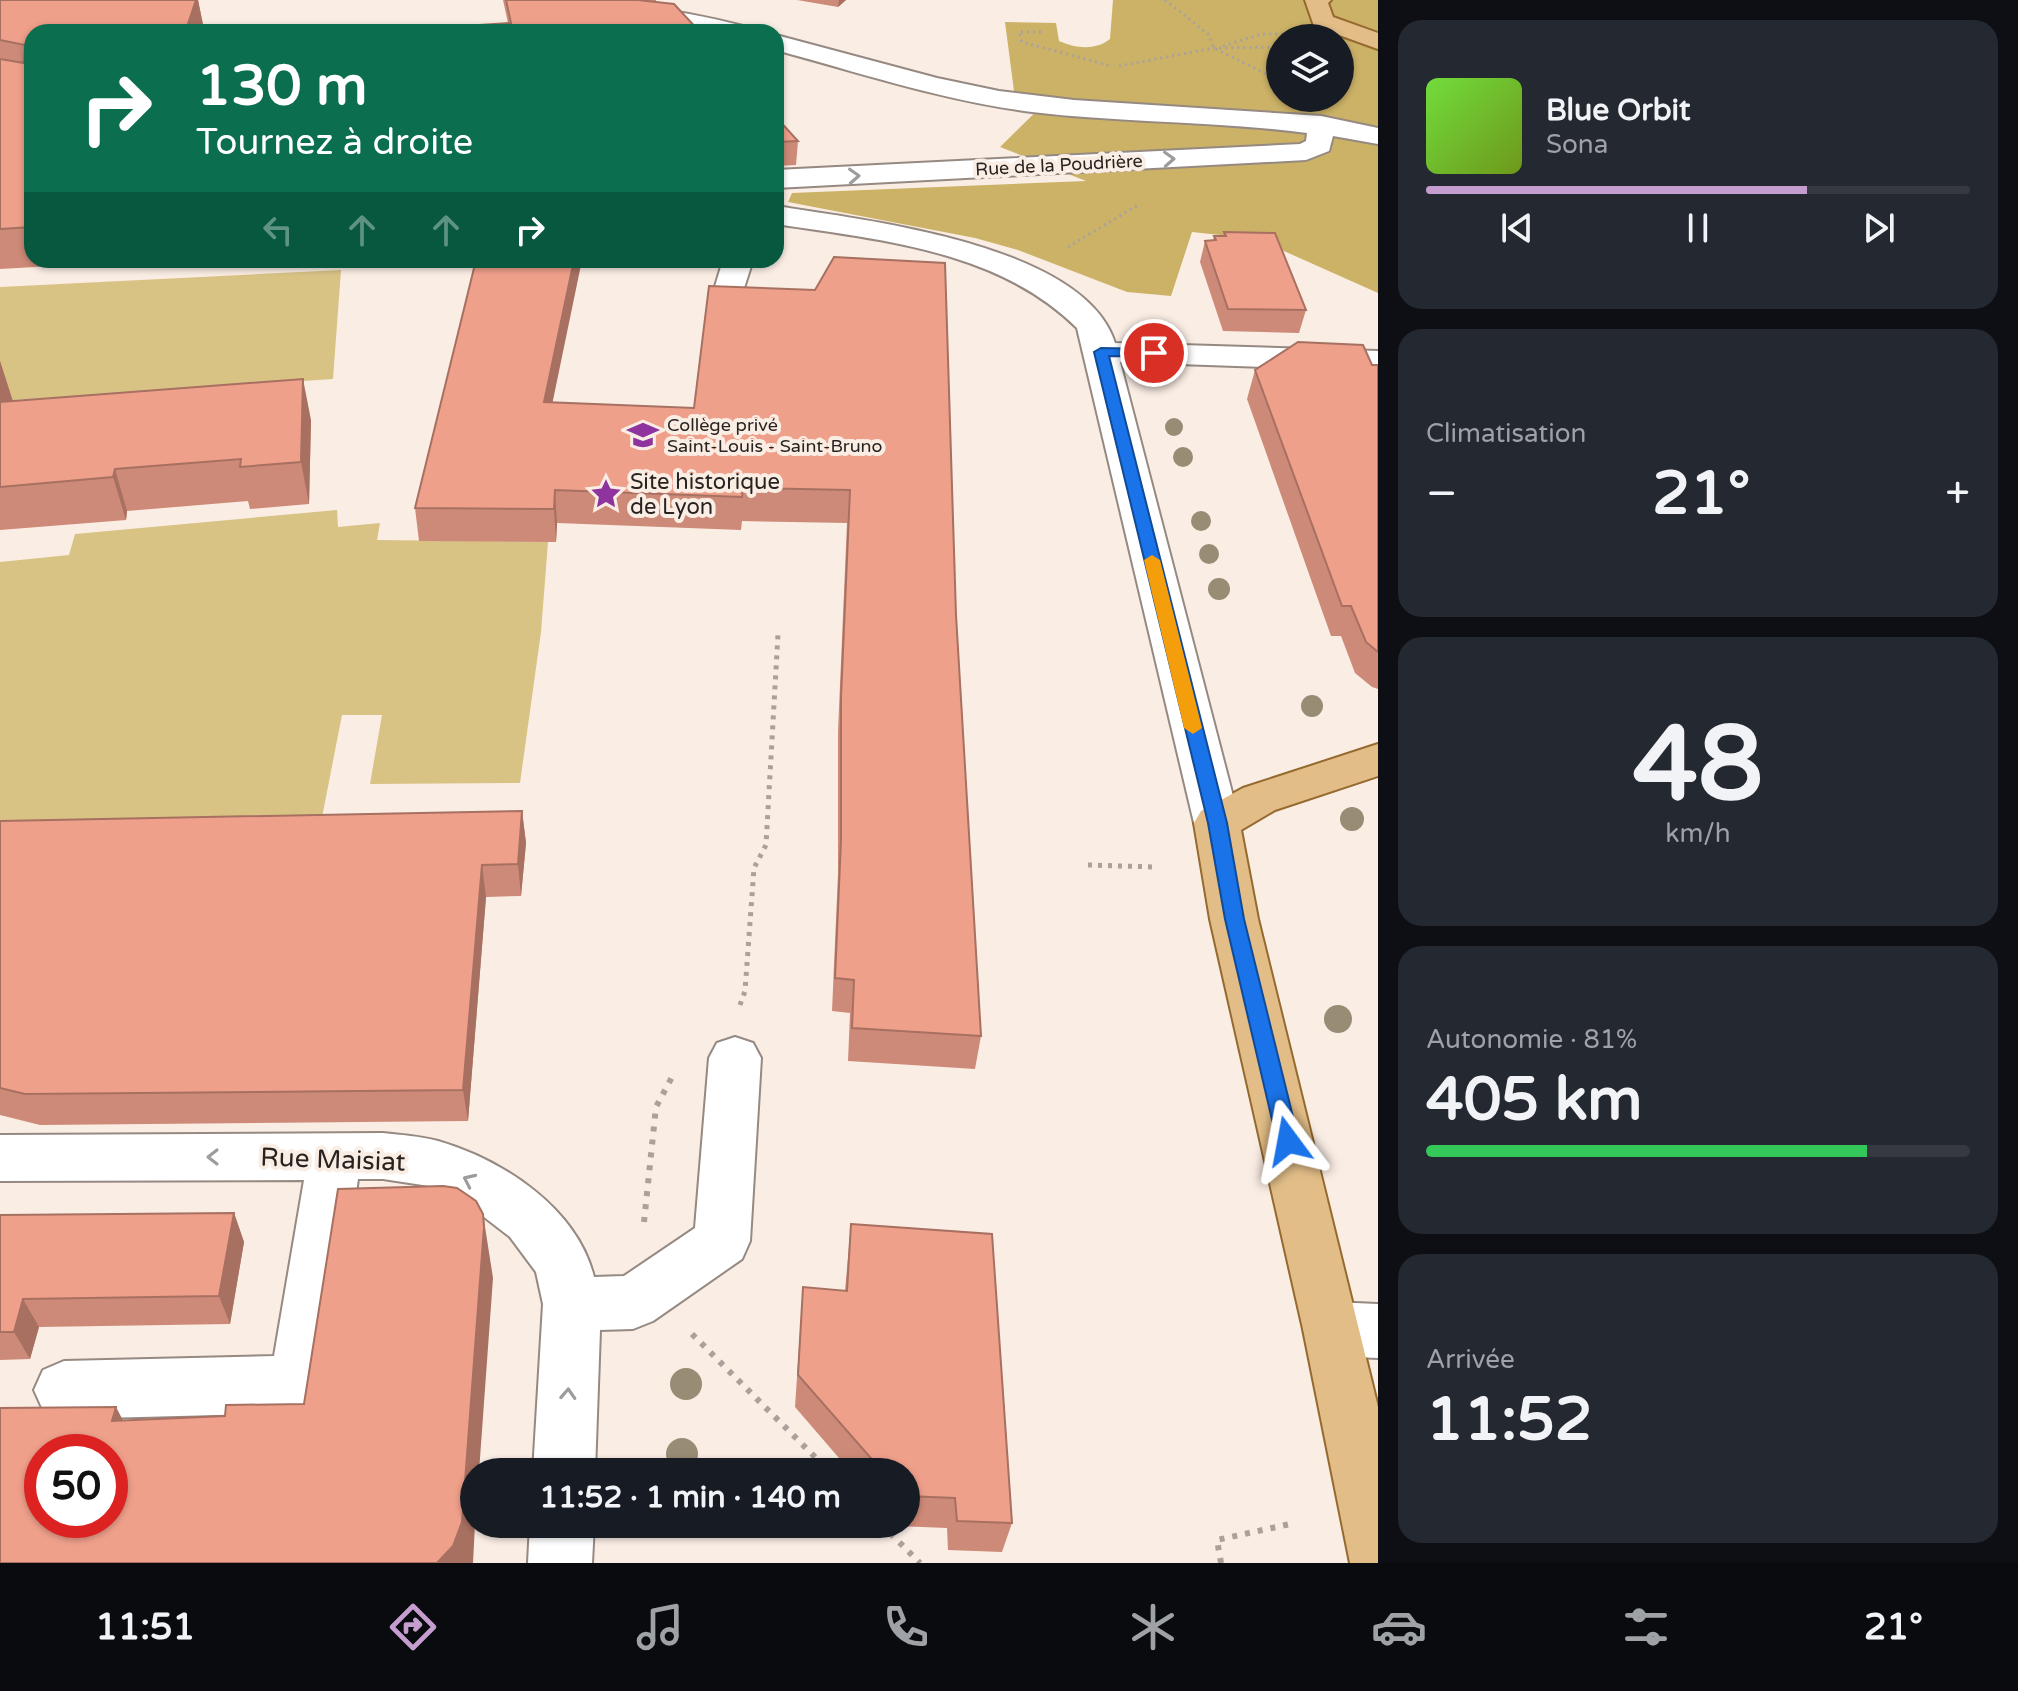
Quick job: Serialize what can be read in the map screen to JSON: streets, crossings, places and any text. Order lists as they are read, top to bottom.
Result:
{
  "streets": {
    "street": ["Rue de la Poudrière", "Rue Maisiat"]
  },
  "one_way": ["Rue Maisiat"],
  "places": {
    "school or university": ["Collège privé Saint-Louis - Saint-Bruno"],
    "place": ["Site historique de Lyon"]
  },
  "page": {
    "turn": ["130 m", "Tournez à droite"],
    "song": ["Blue Orbit", "Sona"],
    "tile": [
      "Climatisation",
      ["48", "km/h"],
      ["Autonomie · 81%", "405 km"],
      ["Arrivée", "11:52"]
    ],
    "heat": ["−", "21°", "+"],
    "limit": "50",
    "trip": "11:52 · 1 min · 140 m",
    "tabs": ["11:51", "21°"]
  }
}
